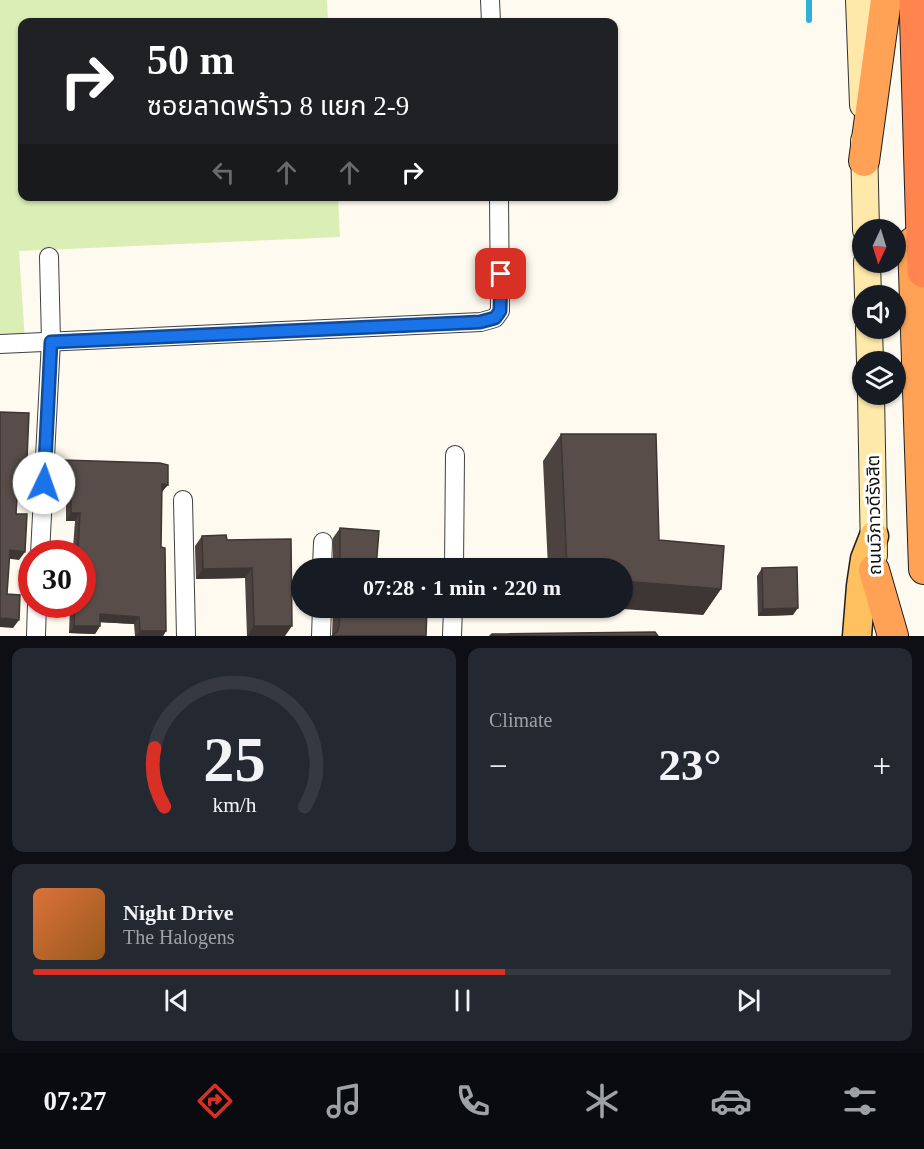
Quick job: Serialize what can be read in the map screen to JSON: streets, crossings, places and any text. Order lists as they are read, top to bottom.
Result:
{
  "streets": {
    "main road": ["ถนนวิภาวดีรังสิต"]
  },
  "north": "bottom",
  "page": {
    "turn": ["50 m", "ซอยลาดพร้าว 8 แยก 2-9"],
    "limit": "30",
    "trip": "07:28 · 1 min · 220 m",
    "tile": "Climate",
    "heat": ["−", "23°", "+"],
    "song": ["Night Drive", "The Halogens"],
    "tabs": "07:27",
    "gauge": ["25", "km/h"]
  }
}
